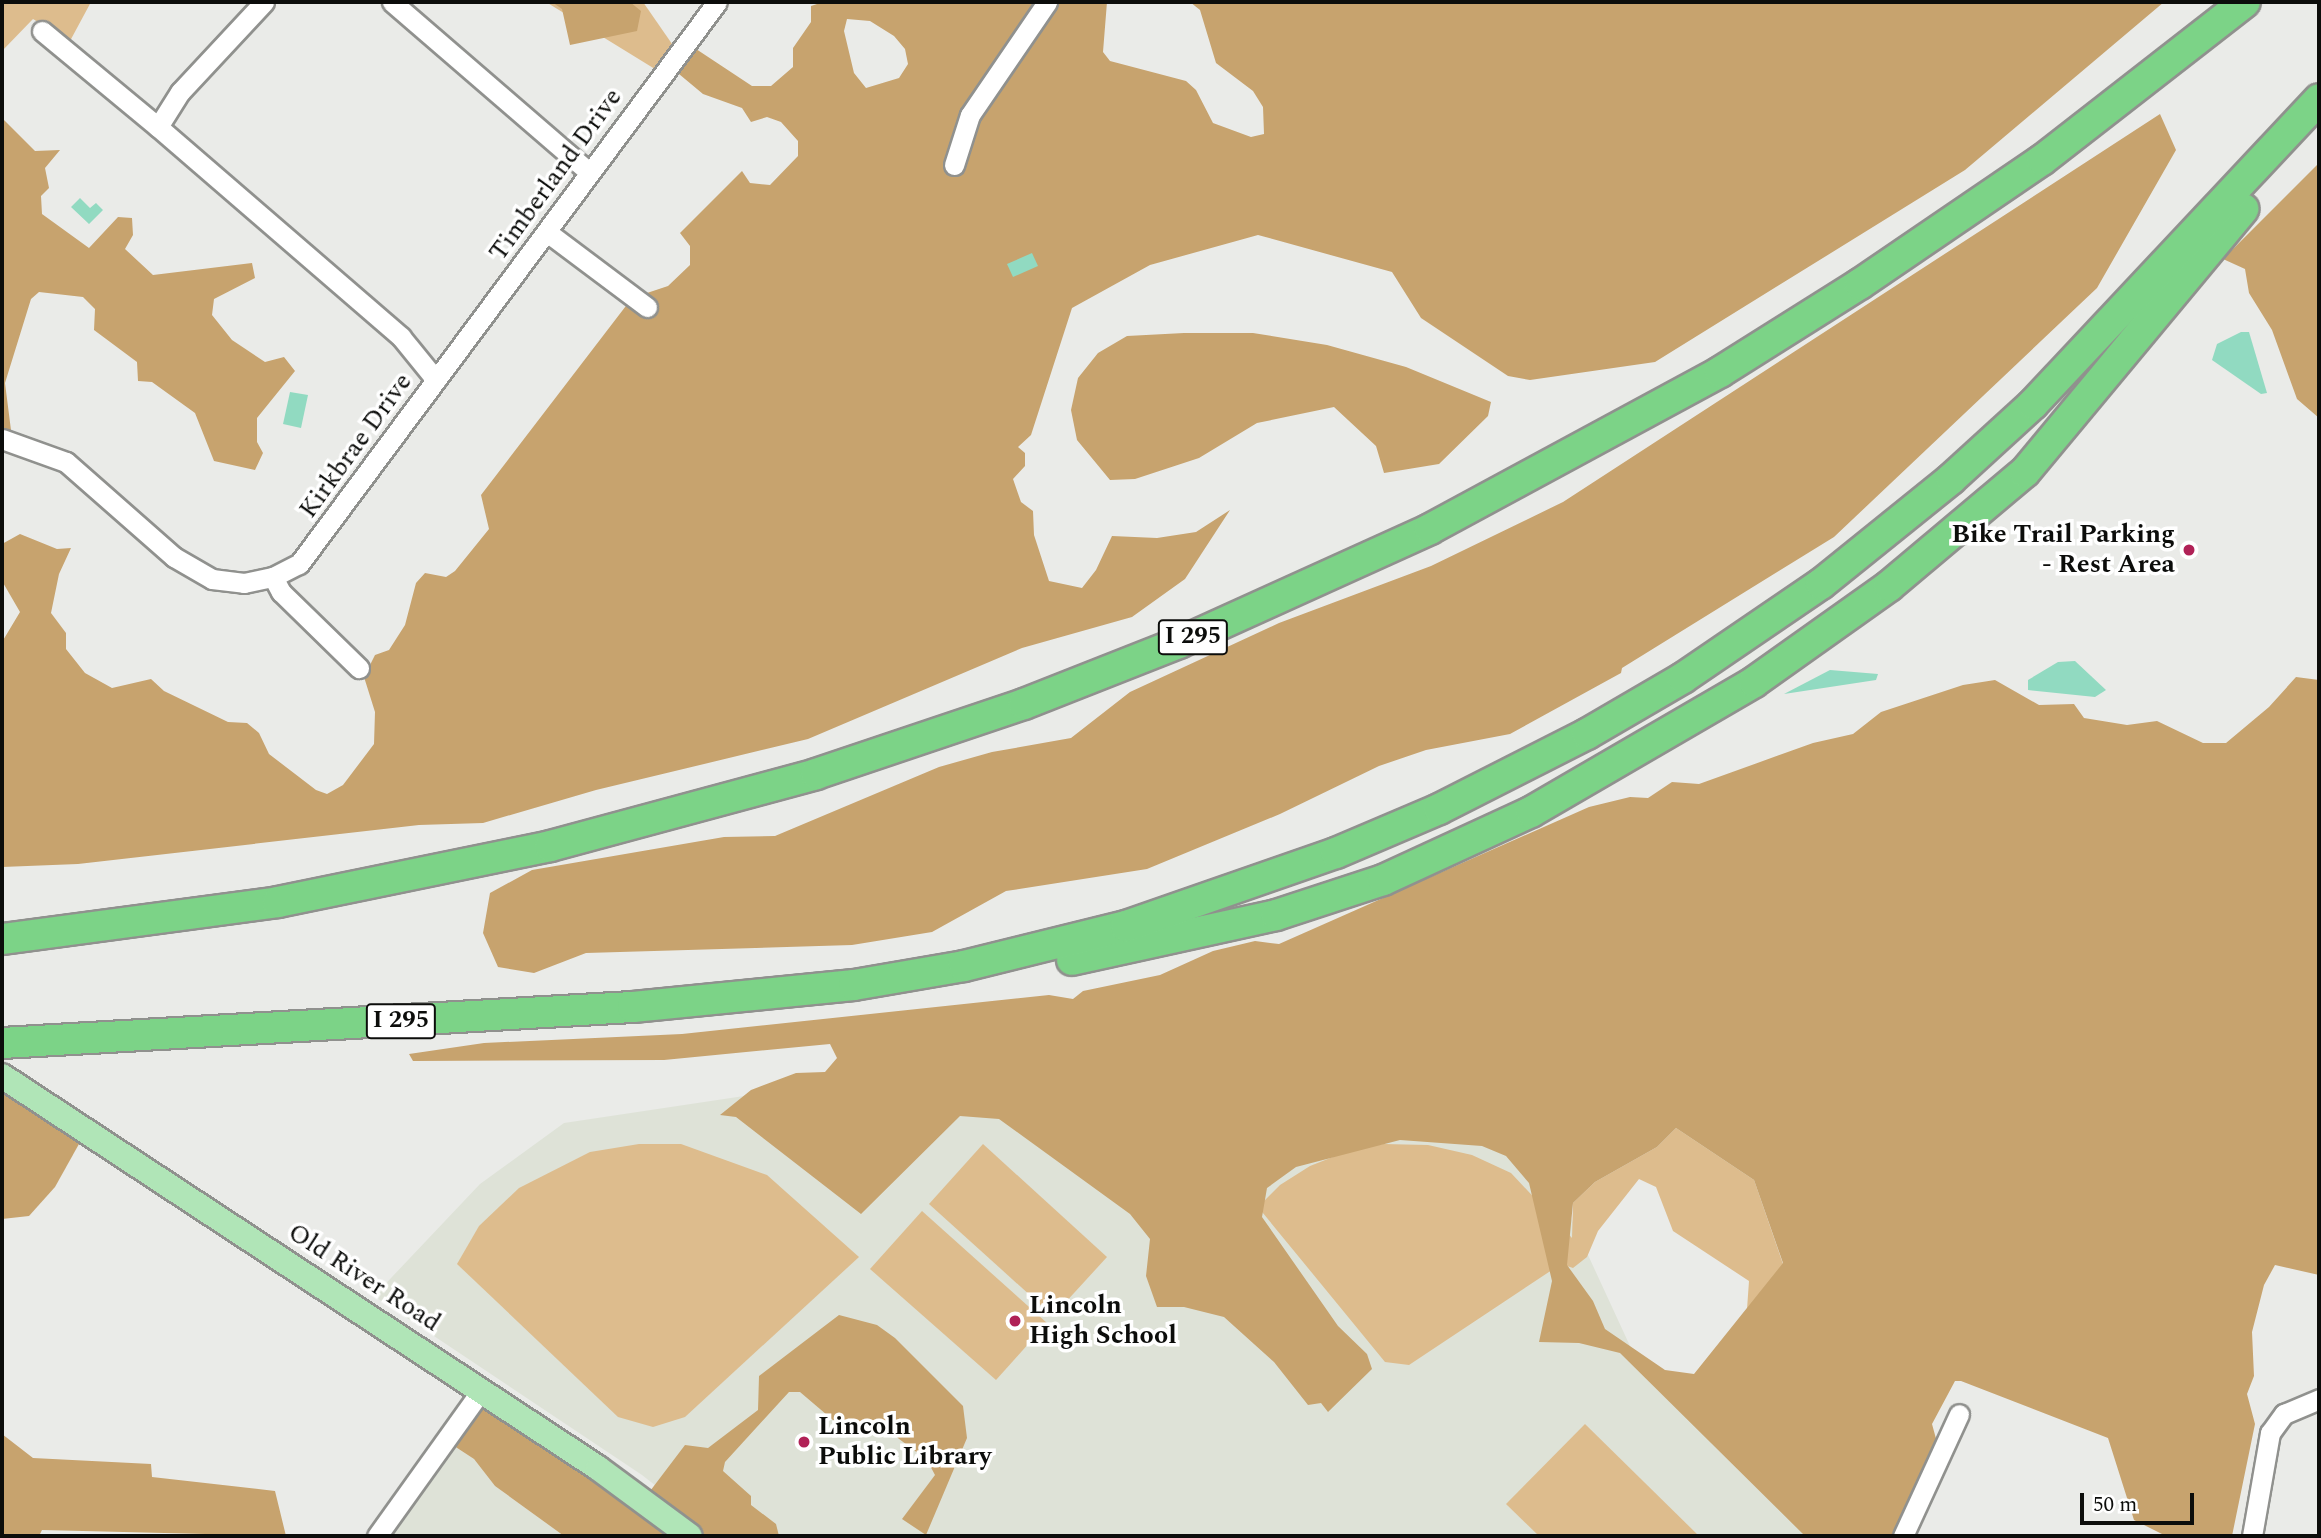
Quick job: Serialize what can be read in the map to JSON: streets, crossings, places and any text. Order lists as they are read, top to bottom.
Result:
{
  "streets": {
    "highway": ["I 295"],
    "main road": ["Old River Road"],
    "street": ["Timberland Drive", "Kirkbrae Drive"]
  },
  "crossings": [
    ["Timberland Drive", "Kirkbrae Drive"]
  ],
  "places": ["Bike Trail Parking - Rest Area", "Lincoln High School", "Lincoln Public Library"],
  "scale_bar": "50 m"
}
